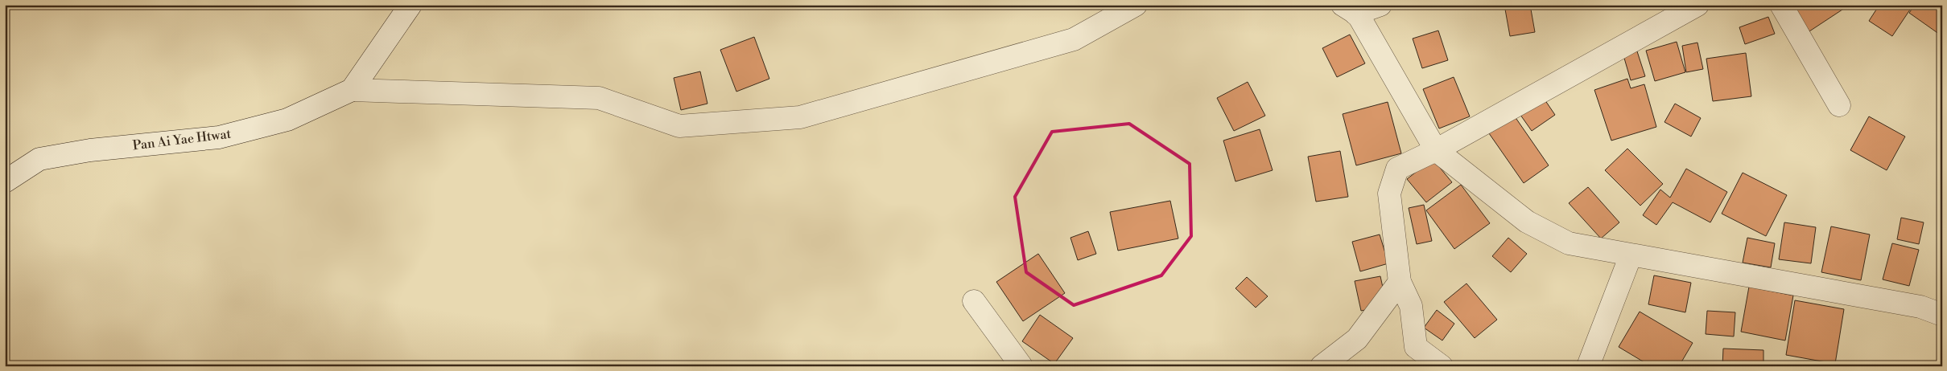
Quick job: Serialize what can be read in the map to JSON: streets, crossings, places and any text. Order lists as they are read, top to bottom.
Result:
{
  "streets": {
    "street": ["Pan Ai Yae Htwat"]
  }
}
